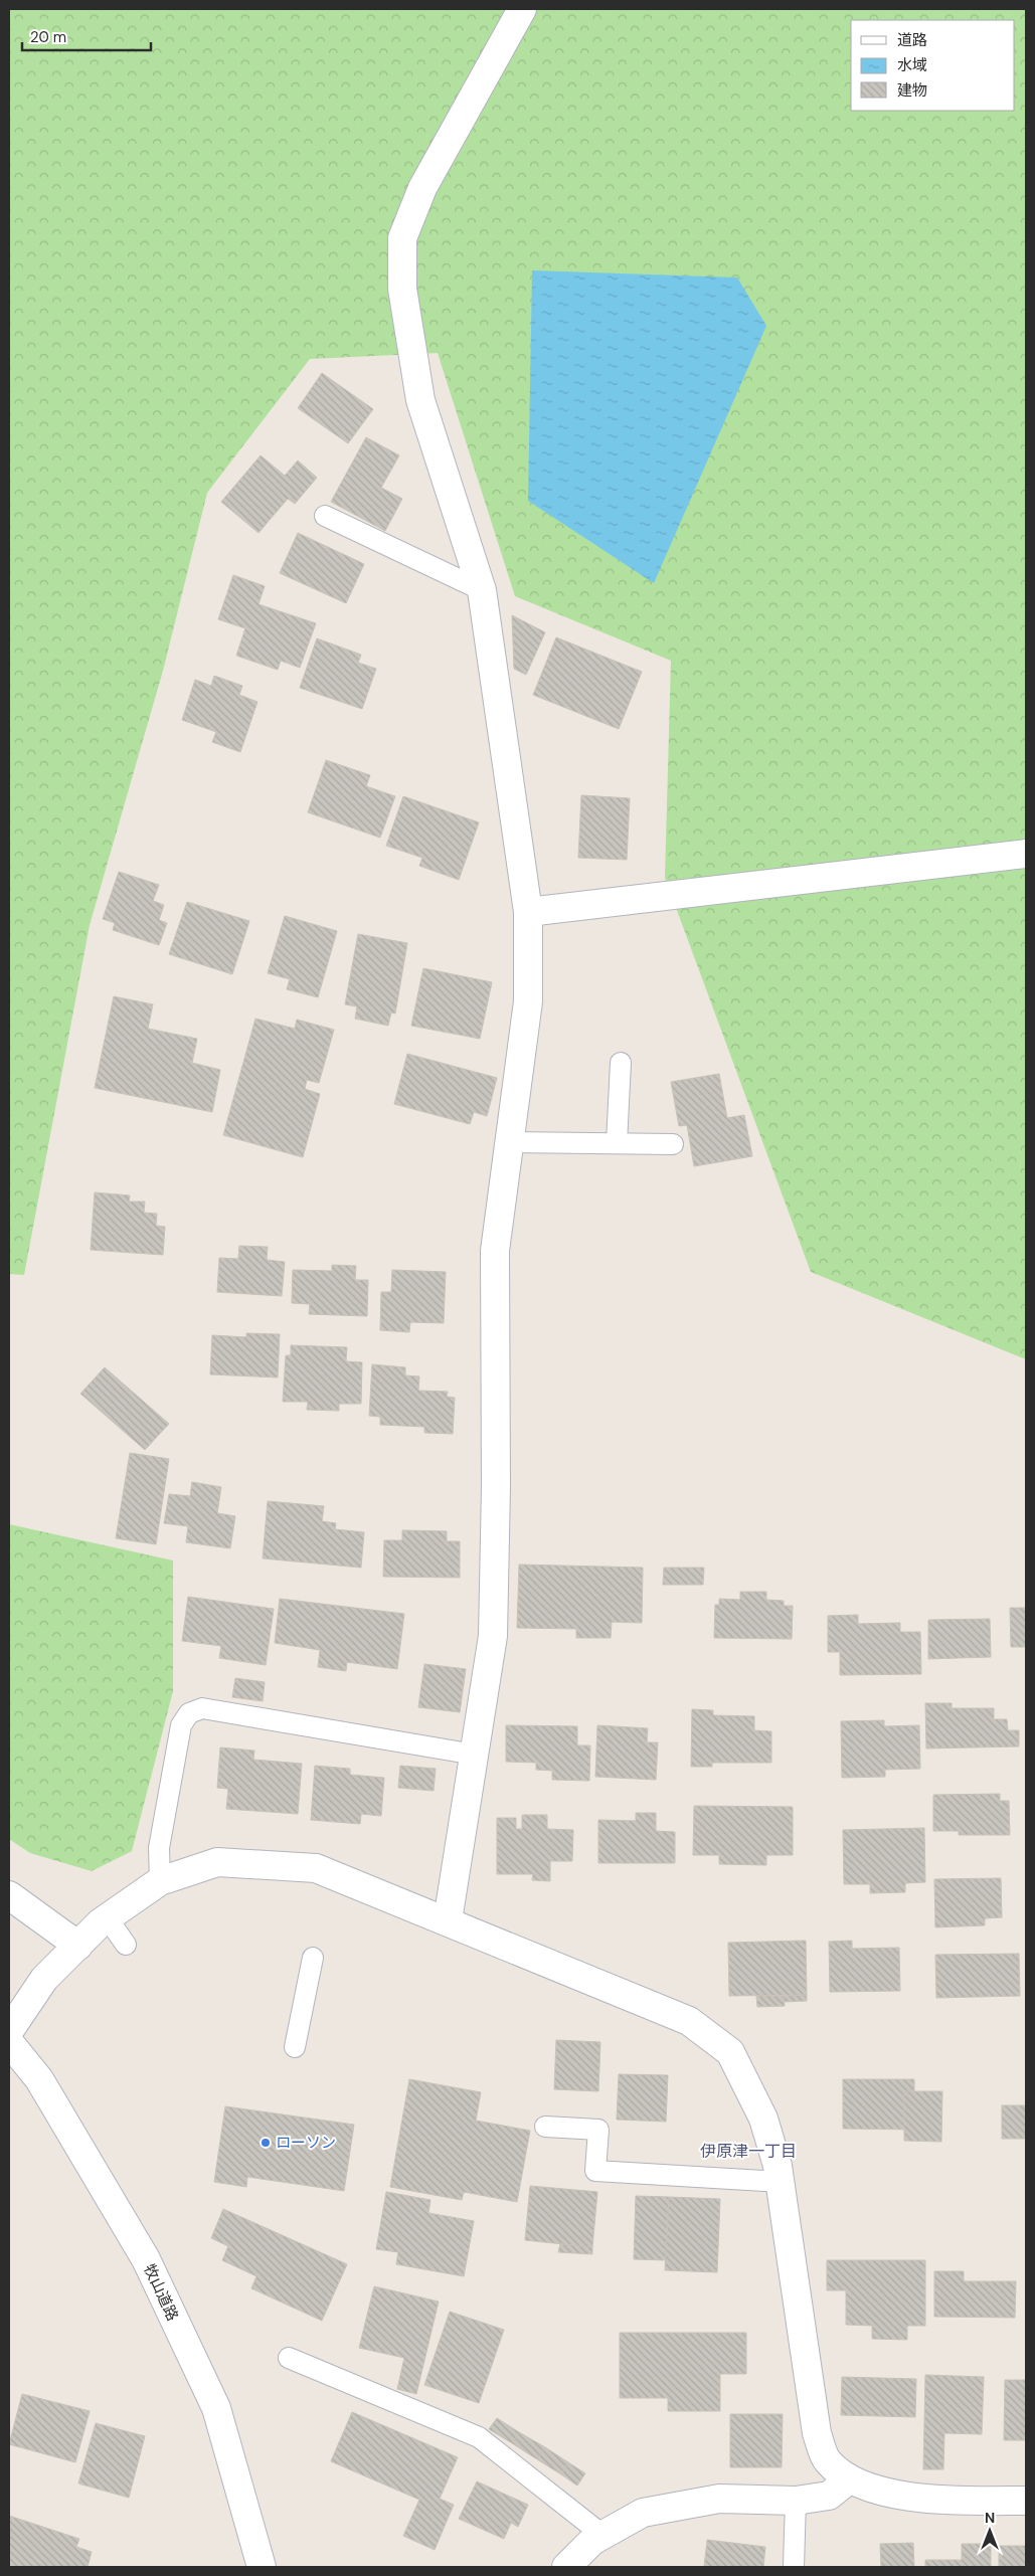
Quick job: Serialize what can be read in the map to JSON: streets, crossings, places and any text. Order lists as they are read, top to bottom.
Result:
{
  "streets": {
    "street": ["牧山道路"]
  },
  "districts": ["伊原津一丁目"],
  "places": ["ローソン"],
  "legend": ["道路", "水域", "建物"],
  "scale_bar": "20 m",
  "north": "top"
}
